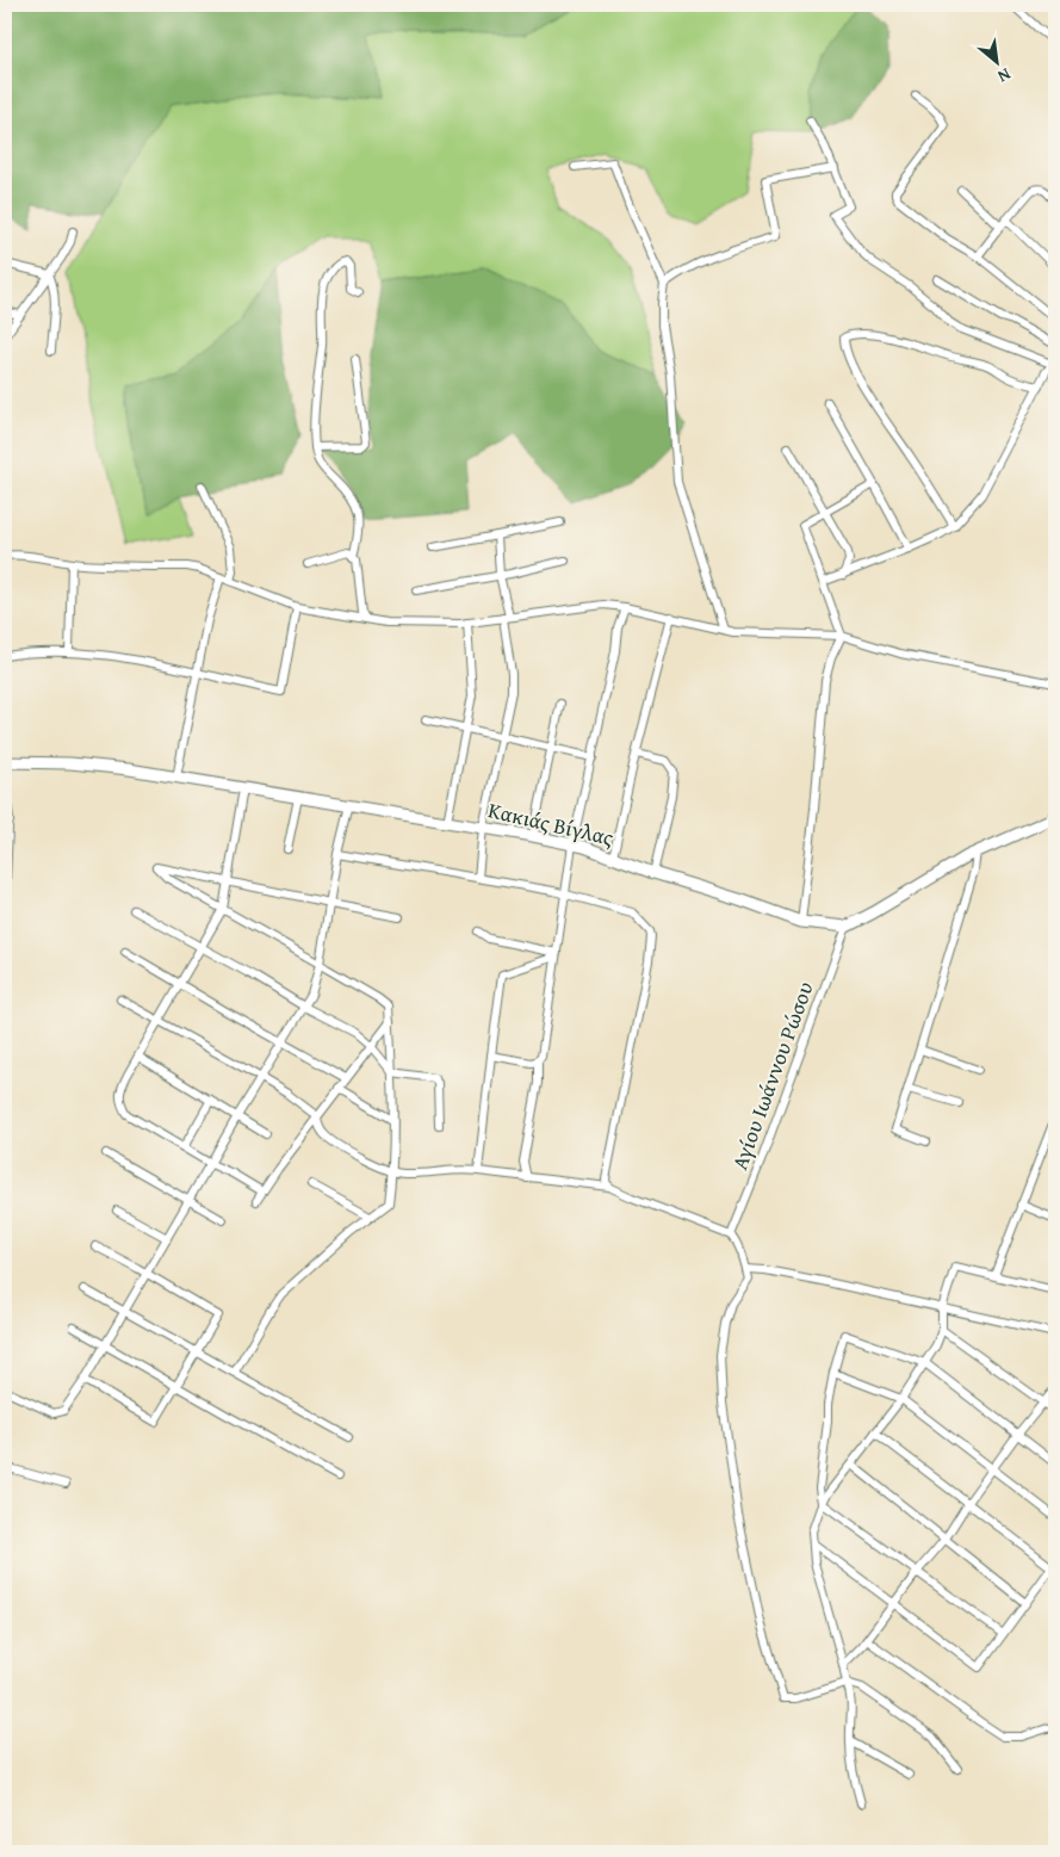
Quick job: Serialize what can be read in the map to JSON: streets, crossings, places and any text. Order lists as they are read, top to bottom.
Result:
{
  "streets": {
    "street": ["Κακιάς Βίγλας", "Αγίου Ιωάννου Ρώσου"]
  },
  "crossings": [
    ["Κακιάς Βίγλας", "Αγίου Ιωάννου Ρώσου"]
  ],
  "north": "bottom right"
}
